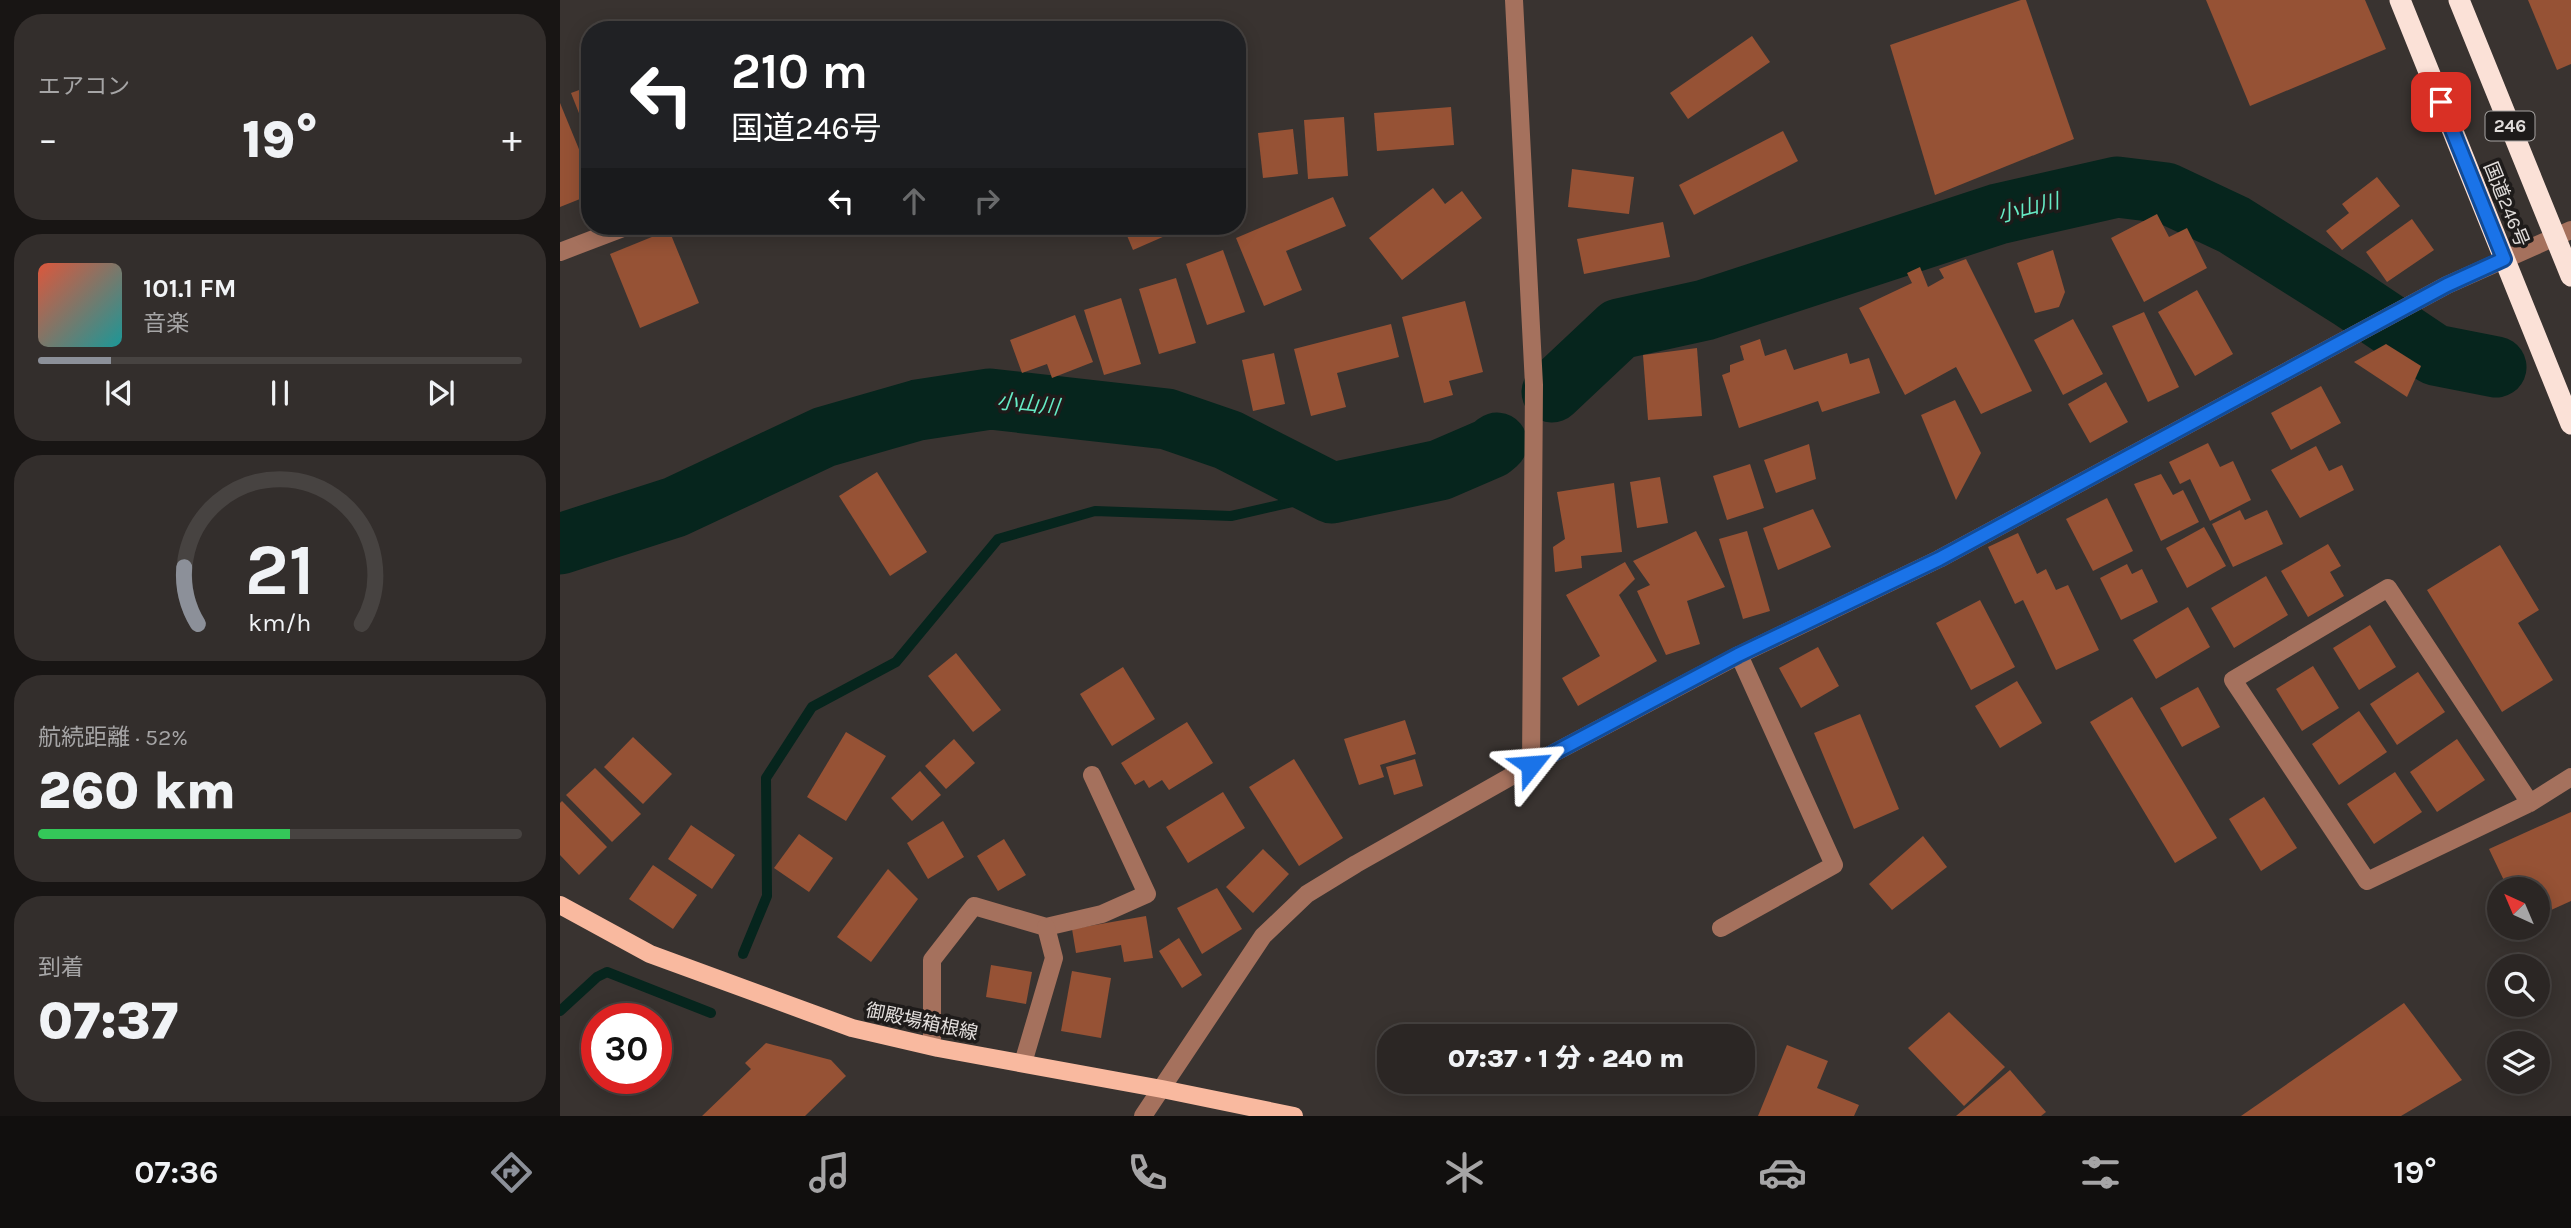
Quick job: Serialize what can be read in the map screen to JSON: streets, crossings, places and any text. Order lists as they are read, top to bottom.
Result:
{
  "streets": {
    "highway": ["246", "国道246号"],
    "main road": ["御殿場箱根線"]
  },
  "water": ["小山川"],
  "north": "top left",
  "page": {
    "tile": [
      "エアコン",
      ["航続距離 · 52%", "260 km"],
      ["到着", "07:37"]
    ],
    "turn": ["210 m", "国道246号"],
    "heat": ["−", "19°", "+"],
    "song": ["101.1 FM", "音楽"],
    "limit": "30",
    "trip": "07:37 · 1 分 · 240 m",
    "tabs": ["07:36", "19°"],
    "gauge": ["21", "km/h"]
  }
}
